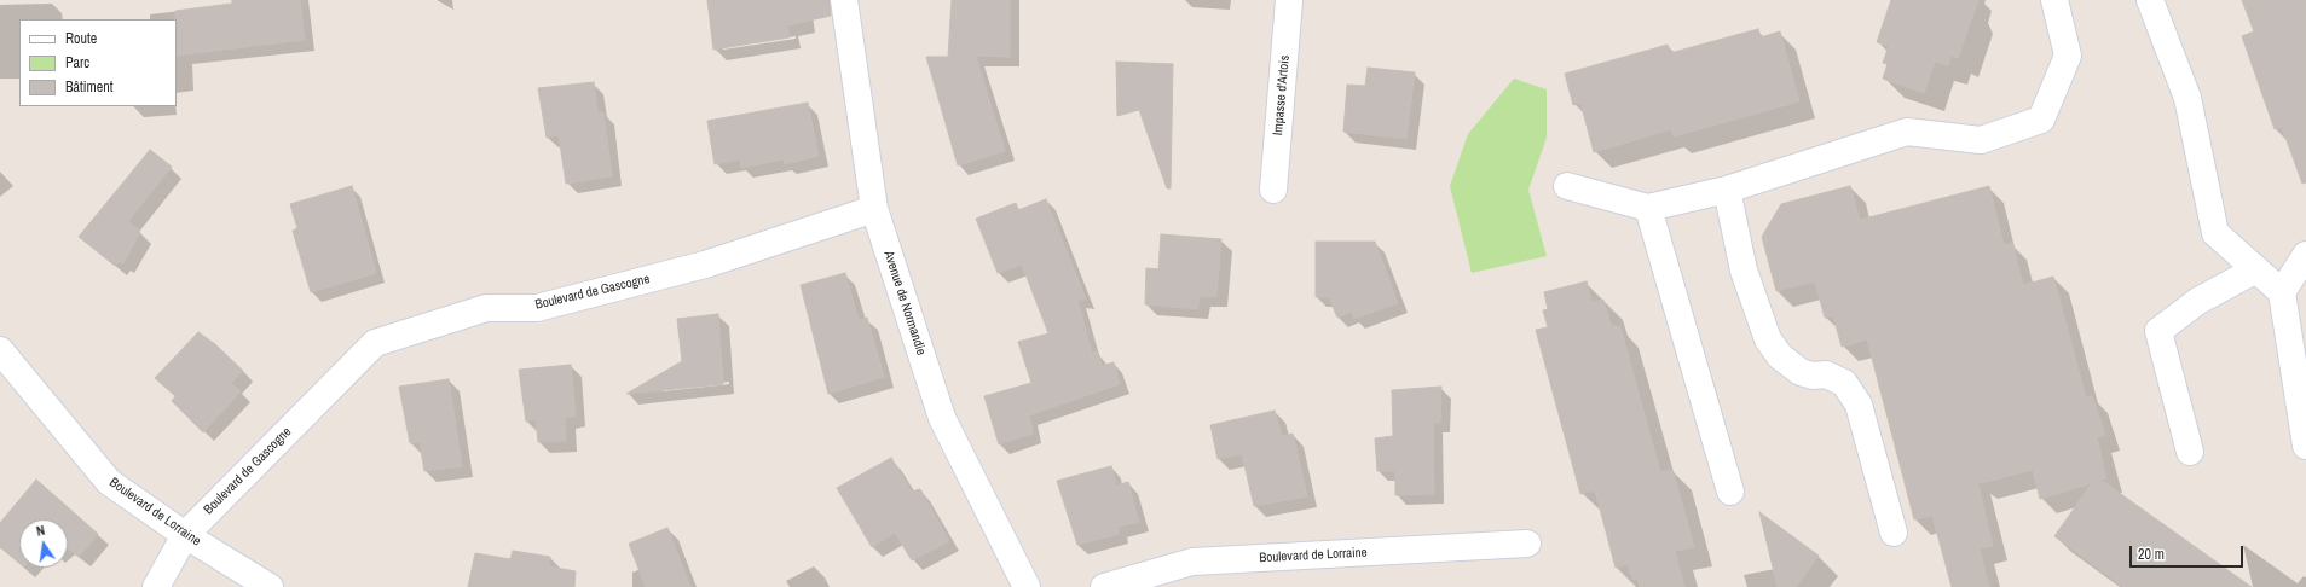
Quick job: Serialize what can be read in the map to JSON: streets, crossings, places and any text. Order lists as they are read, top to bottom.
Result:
{
  "streets": {
    "street": [
      "Impasse d'Artois",
      "Boulevard de Gascogne",
      "Avenue de Normandie",
      "Boulevard de Lorraine"
    ]
  },
  "crossings": [
    ["Boulevard de Gascogne", "Avenue de Normandie"],
    ["Boulevard de Gascogne", "Boulevard de Lorraine"]
  ],
  "legend": ["Route", "Parc", "Bâtiment"],
  "scale_bar": "20 m",
  "north": "top"
}
